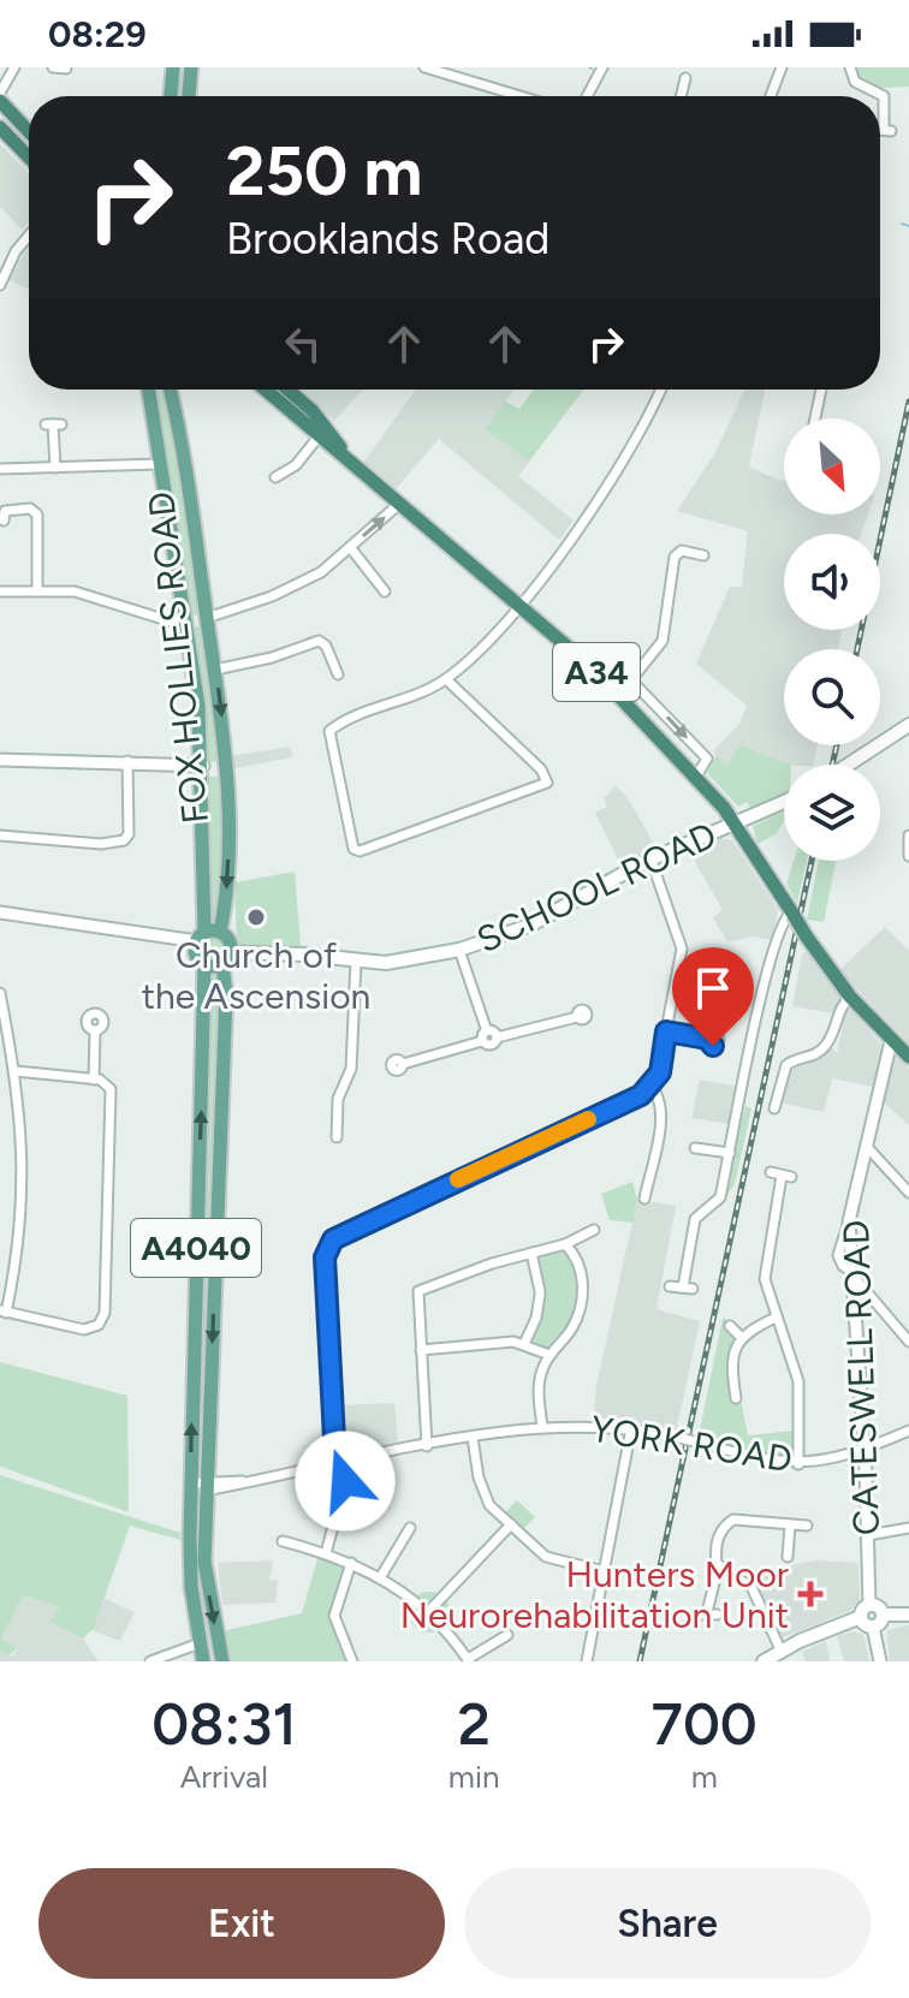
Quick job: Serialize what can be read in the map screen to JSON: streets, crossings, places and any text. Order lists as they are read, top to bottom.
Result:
{
  "streets": {
    "highway": ["A34"],
    "main road": ["FOX HOLLIES ROAD", "SCHOOL ROAD", "A4040"],
    "street": ["CATESWELL ROAD", "YORK ROAD"]
  },
  "crossings": [
    ["FOX HOLLIES ROAD", "A4040"],
    ["A34", "SCHOOL ROAD"],
    ["A34", "CATESWELL ROAD"],
    ["SCHOOL ROAD", "A4040"],
    ["A4040", "YORK ROAD"],
    ["CATESWELL ROAD", "YORK ROAD"]
  ],
  "places": {
    "other": ["Church of the Ascension"],
    "health": ["Hunters Moor Neurorehabilitation Unit"]
  },
  "north": "bottom right",
  "page": {
    "status": "08:29",
    "turn": ["250 m", "Brooklands Road"],
    "eta": [
      "08:31",
      "Arrival",
      "2",
      "min",
      "700",
      "m"
    ],
    "buttons": ["Exit", "Share"]
  }
}
